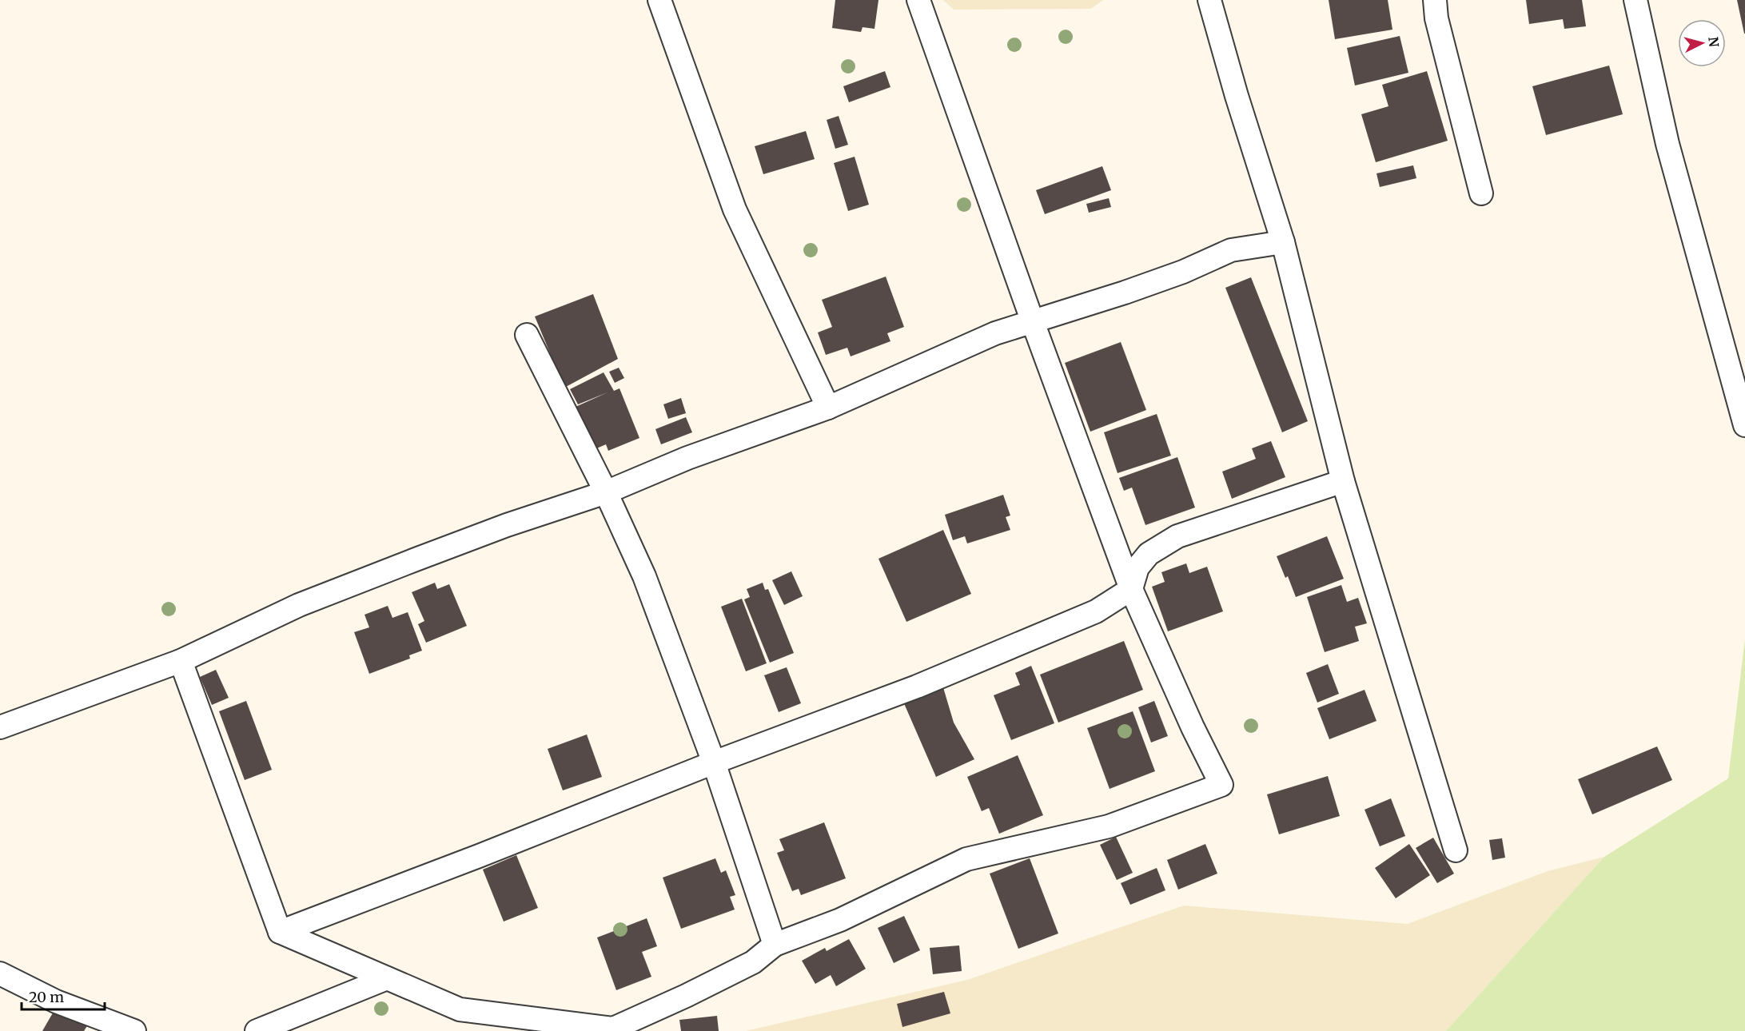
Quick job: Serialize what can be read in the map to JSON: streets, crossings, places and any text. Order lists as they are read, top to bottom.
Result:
{
  "scale_bar": "20 m",
  "north": "right"
}
